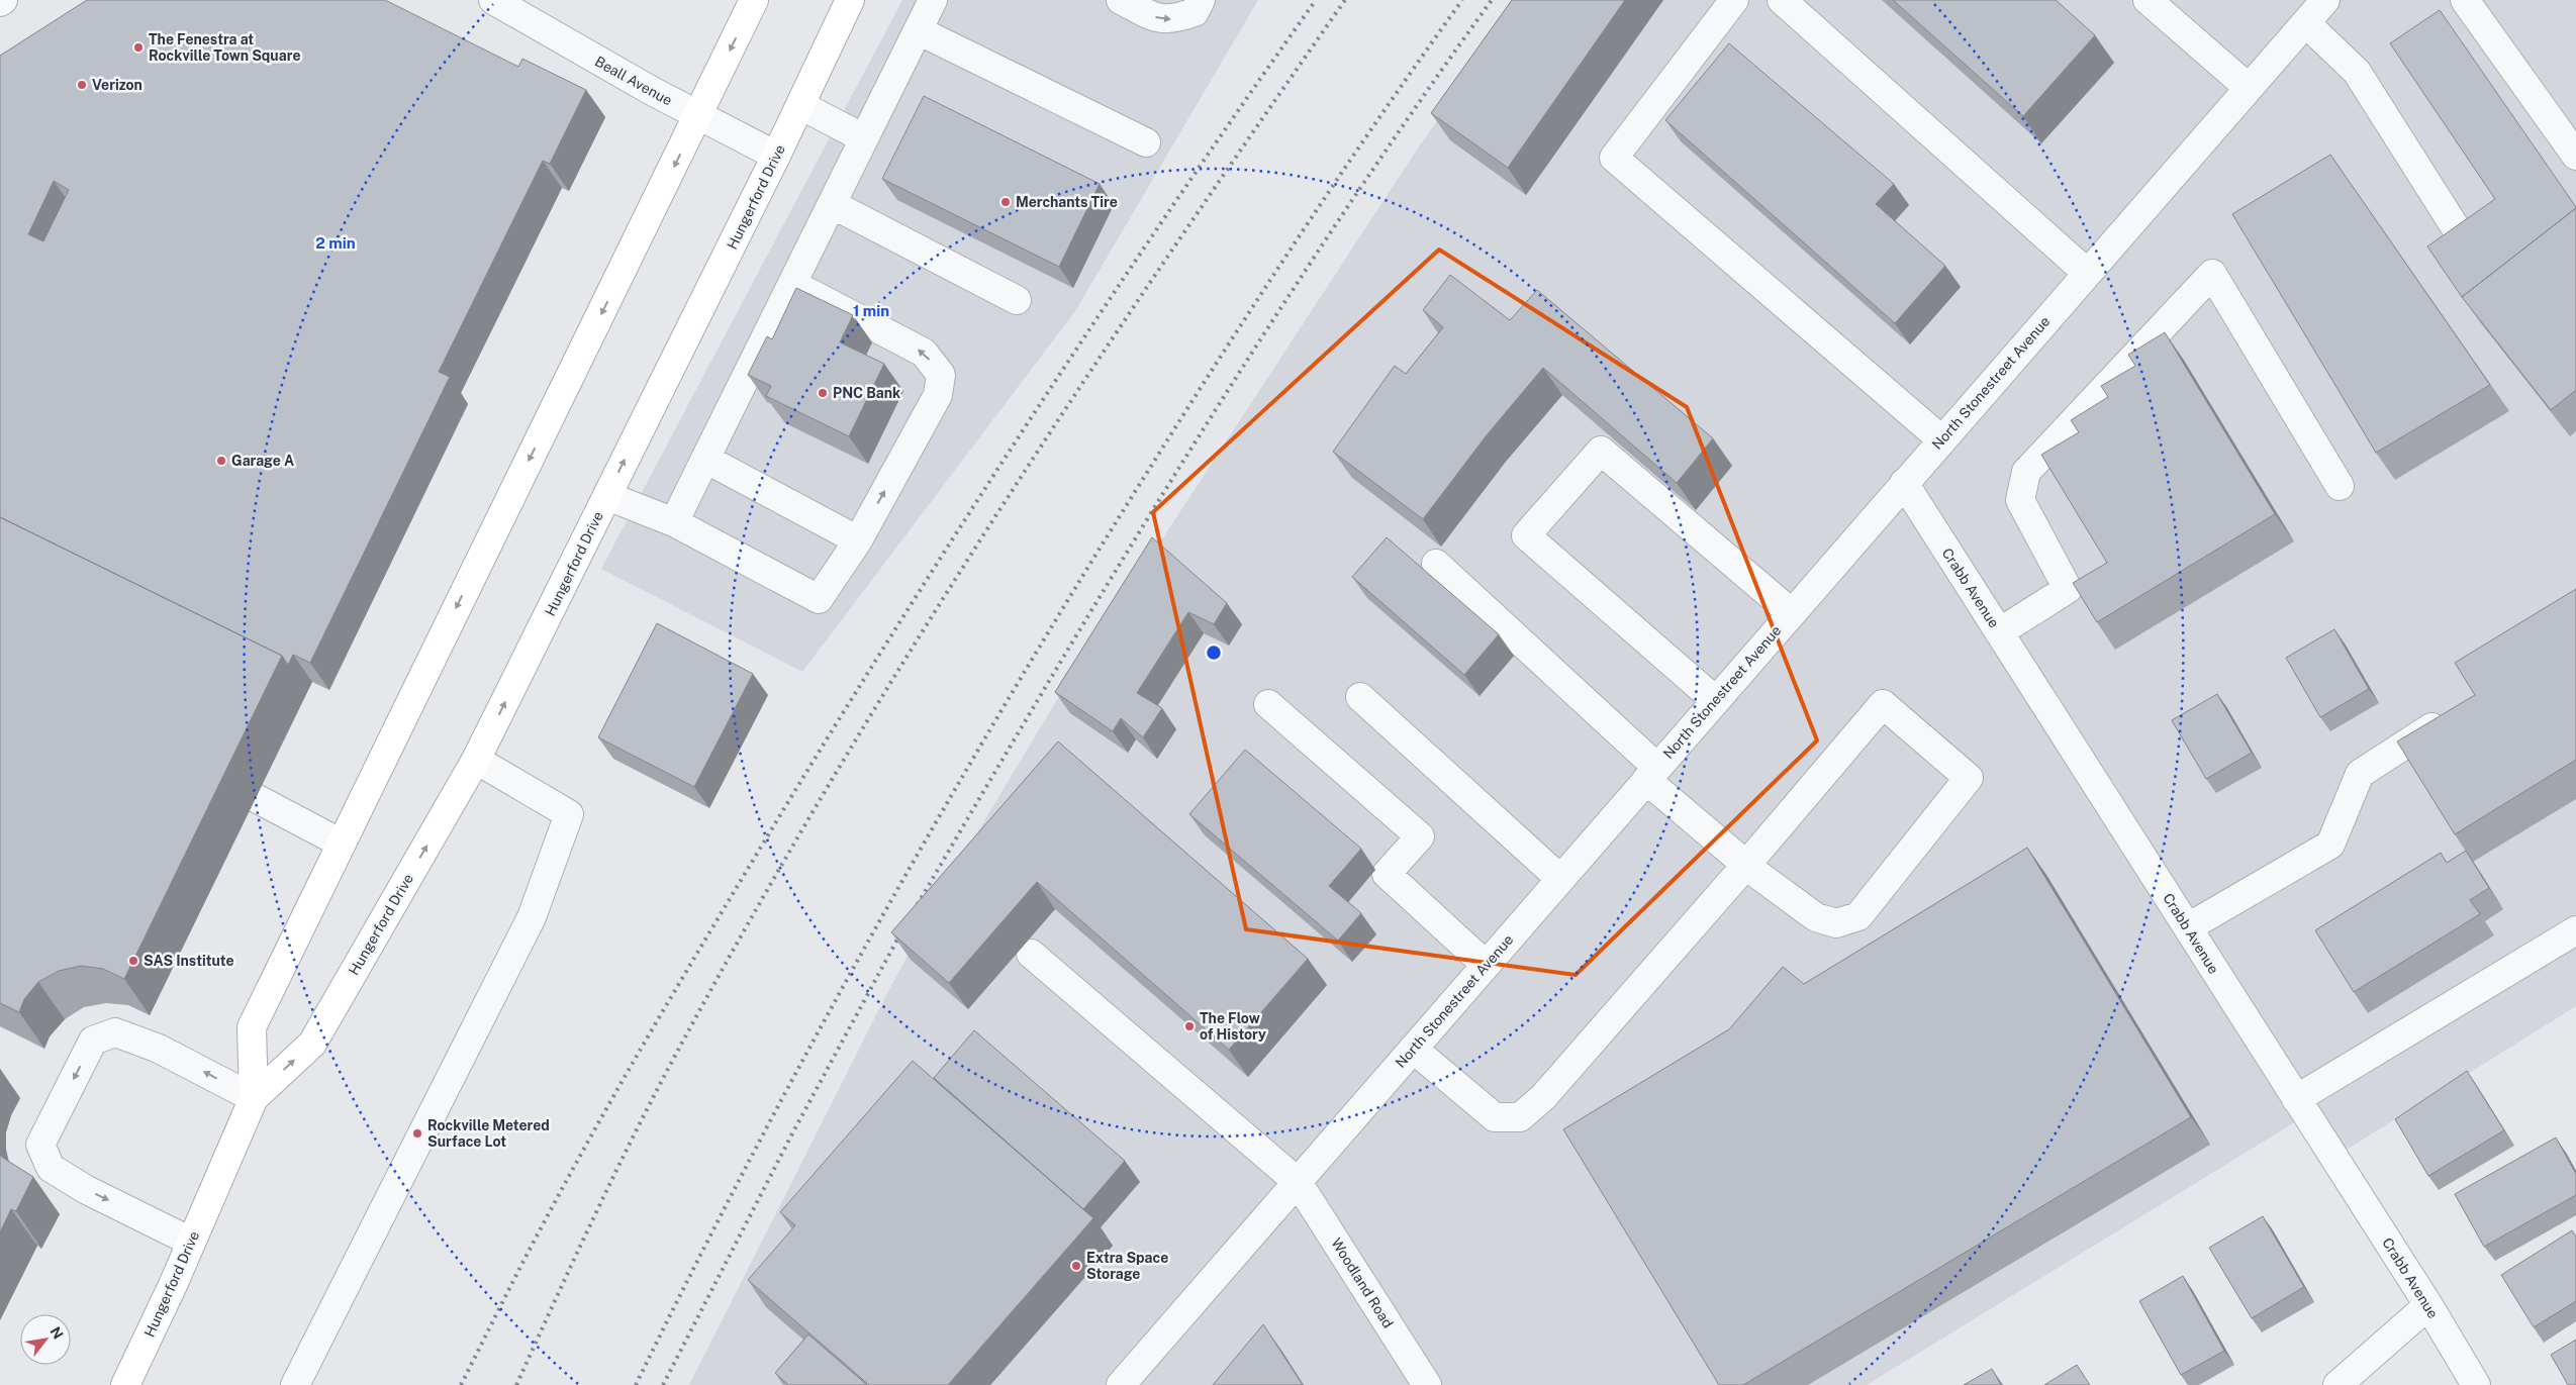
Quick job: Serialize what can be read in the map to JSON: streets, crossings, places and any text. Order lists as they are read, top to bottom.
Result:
{
  "streets": {
    "main road": ["Hungerford Drive"],
    "street": [
      "Beall Avenue",
      "North Stonestreet Avenue",
      "Crabb Avenue",
      "Woodland Road"
    ]
  },
  "crossings": [
    ["Beall Avenue", "Hungerford Drive"],
    ["North Stonestreet Avenue", "Crabb Avenue"],
    ["North Stonestreet Avenue", "Woodland Road"]
  ],
  "places": [
    "The Fenestra at Rockville Town Square",
    "Verizon",
    "Merchants Tire",
    "PNC Bank",
    "Garage A",
    "SAS Institute",
    "The Flow of History",
    "Rockville Metered Surface Lot",
    "Extra Space Storage"
  ],
  "north": "top right",
  "rings": ["2 min", "1 min"]
}
